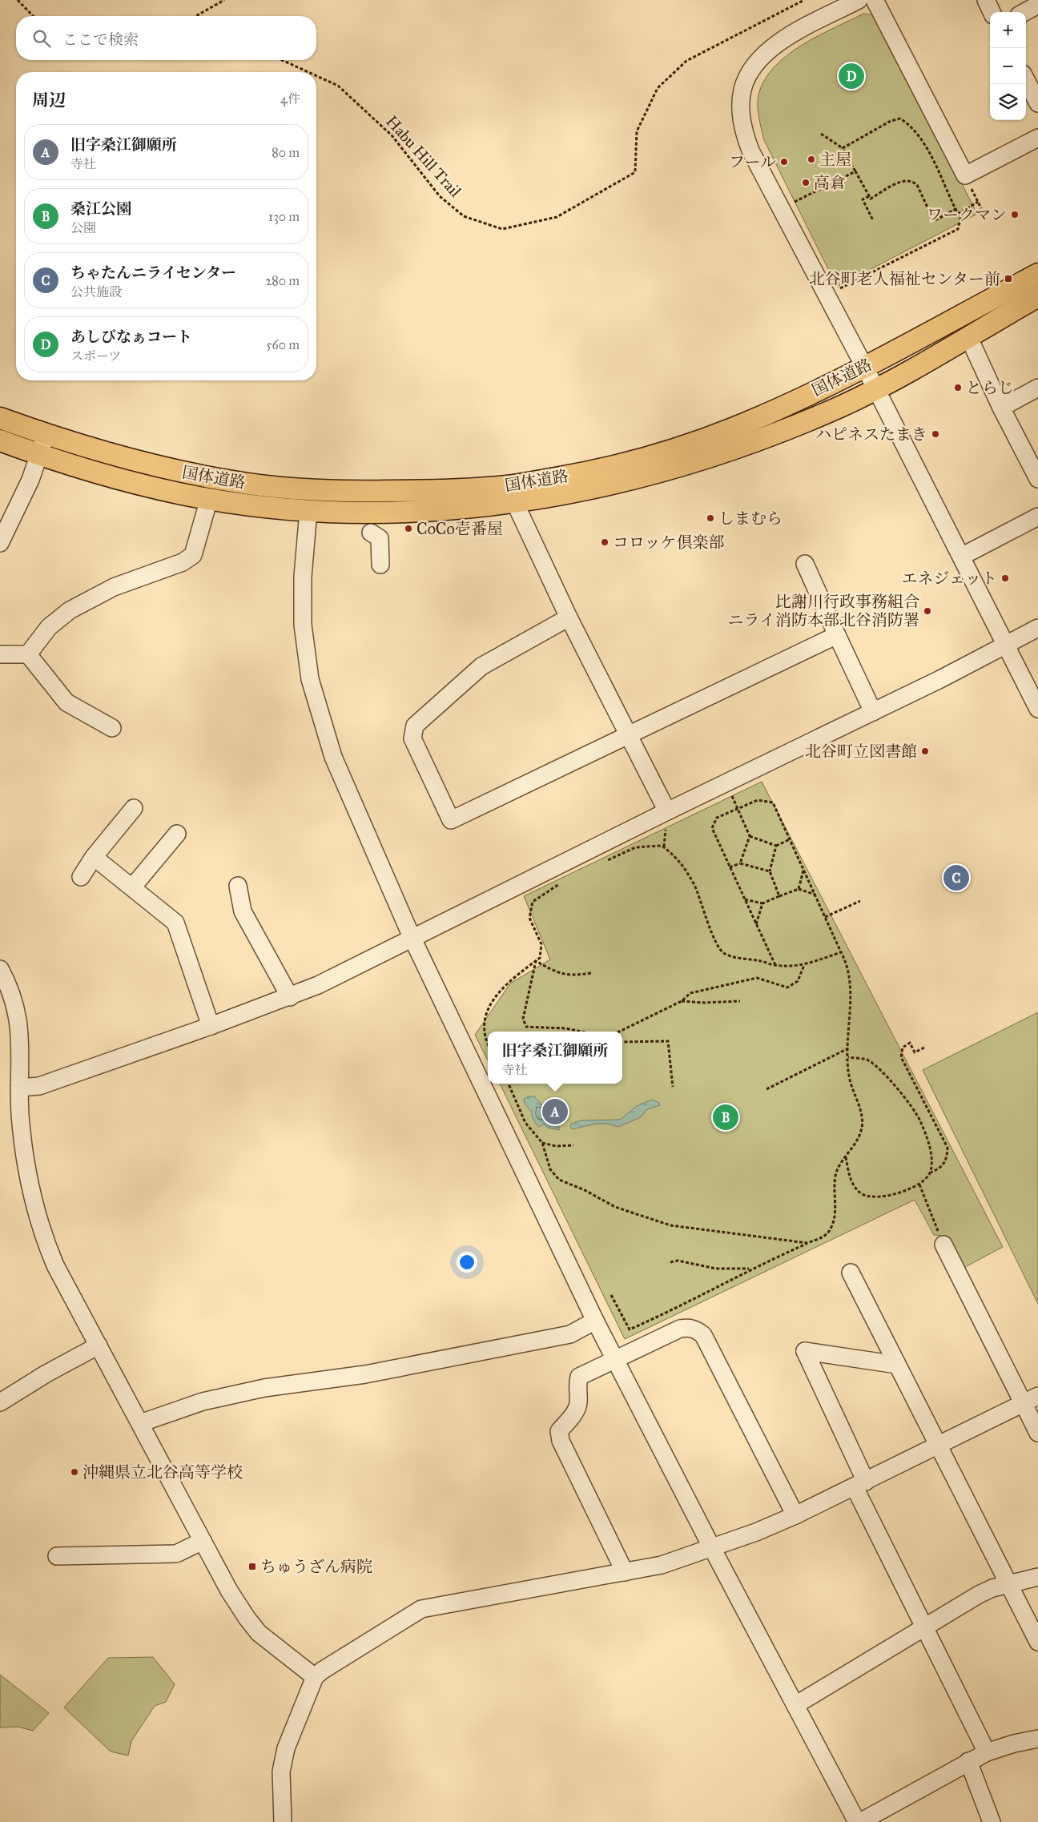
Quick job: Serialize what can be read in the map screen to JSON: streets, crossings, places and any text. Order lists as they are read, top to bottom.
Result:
{
  "streets": {
    "main road": ["国体道路"],
    "path": ["Habu Hill Trail"]
  },
  "places": {
    "other": [
      "主屋",
      "フール",
      "高倉",
      "ワークマン",
      "とらじ",
      "ハピネスたまき",
      "しまむら",
      "CoCo壱番屋",
      "コロッケ倶楽部",
      "エネジェット",
      "比謝川行政事務組合 ニライ消防本部北谷消防署",
      "北谷町立図書館",
      "沖縄県立北谷高等学校"
    ],
    "transit": ["北谷町老人福祉センター前", "ちゅうざん病院"]
  },
  "page": {
    "map_buttons": ["+", "−"],
    "search": "ここで検索",
    "pins": [
      "D",
      "C",
      "A",
      "B"
    ],
    "heading": ["周辺", "4件"],
    "list": [
      {
        "mark": "A",
        "name": "旧字桑江御願所",
        "note": "寺社",
        "value": "80 m"
      },
      {
        "mark": "B",
        "name": "桑江公園",
        "note": "公園",
        "value": "130 m"
      },
      {
        "mark": "C",
        "name": "ちゃたんニライセンター",
        "note": "公共施設",
        "value": "280 m"
      },
      {
        "mark": "D",
        "name": "あしびなぁコート",
        "note": "スポーツ",
        "value": "560 m"
      }
    ],
    "popup": ["旧字桑江御願所", "寺社"]
  }
}
